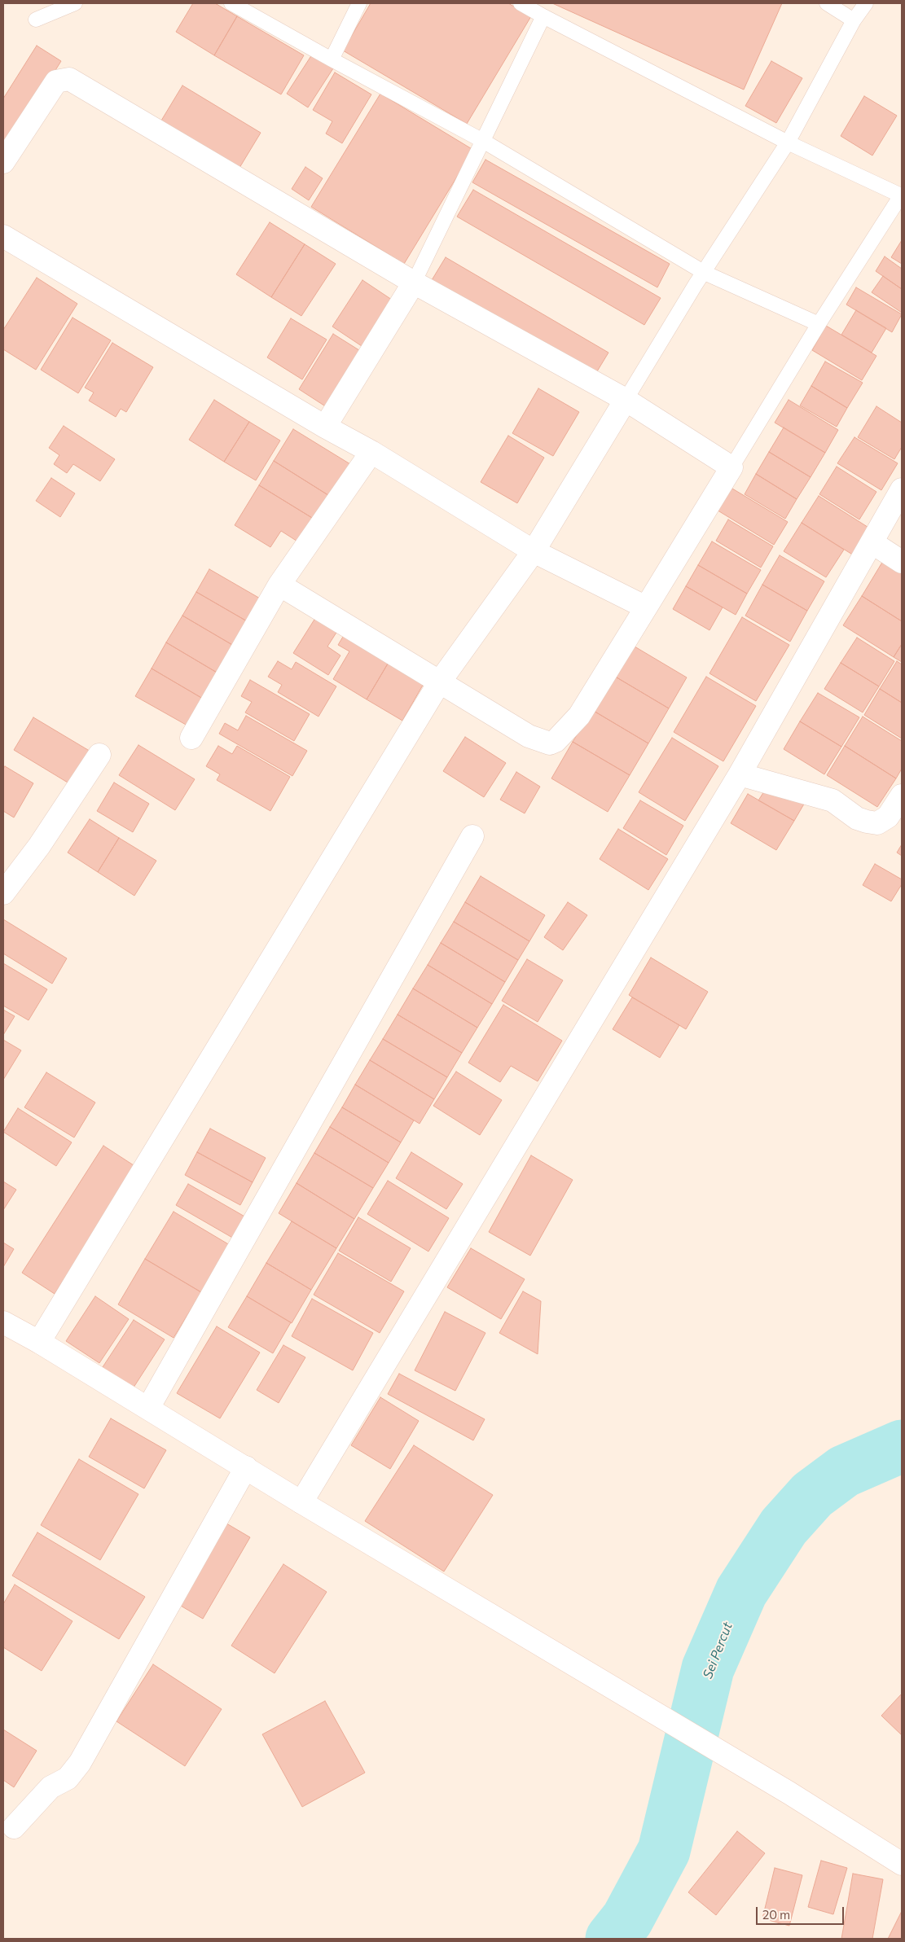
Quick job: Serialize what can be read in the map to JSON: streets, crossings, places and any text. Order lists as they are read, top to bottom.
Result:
{
  "water": ["Sei Percut"],
  "scale_bar": "20 m"
}
